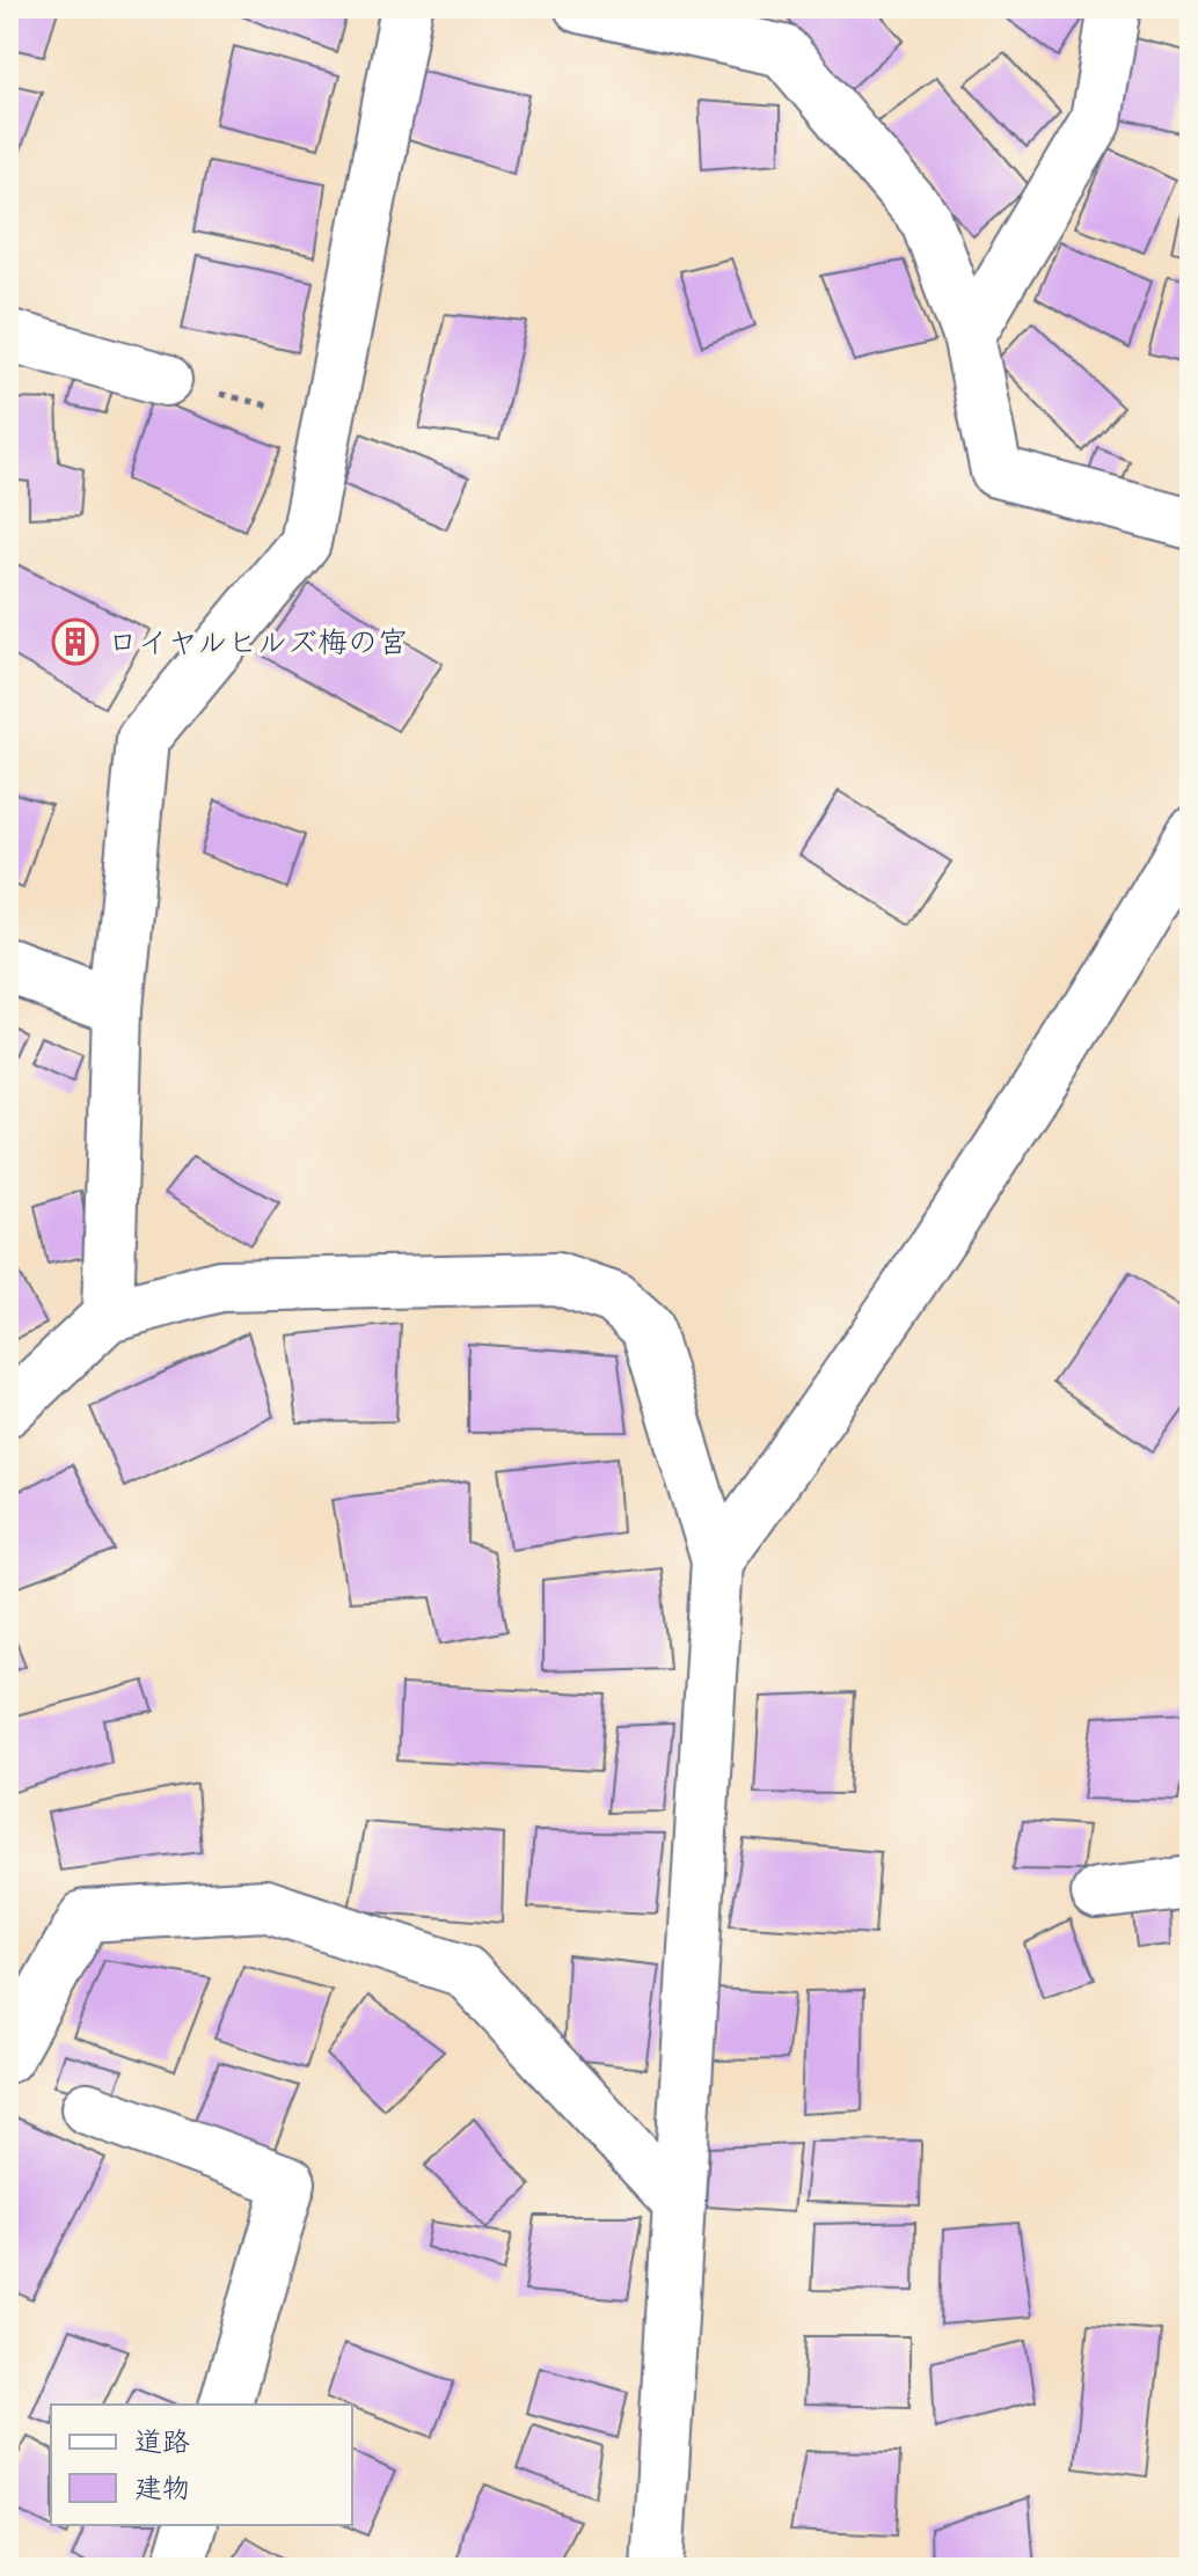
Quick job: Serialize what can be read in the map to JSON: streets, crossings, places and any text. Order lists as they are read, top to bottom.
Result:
{
  "places": {
    "building": ["ロイヤルヒルズ梅の宮"]
  },
  "legend": ["道路", "建物"]
}
